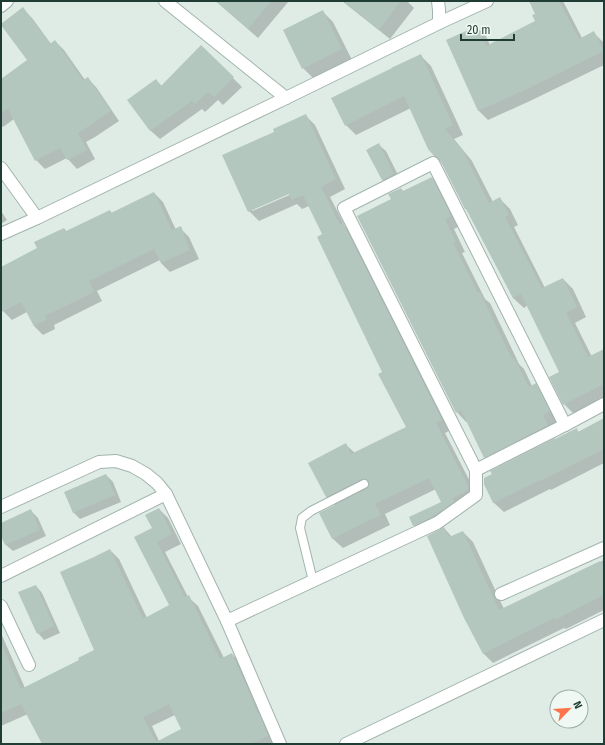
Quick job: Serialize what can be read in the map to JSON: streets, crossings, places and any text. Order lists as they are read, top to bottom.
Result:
{
  "scale_bar": "20 m",
  "north": "top right"
}
